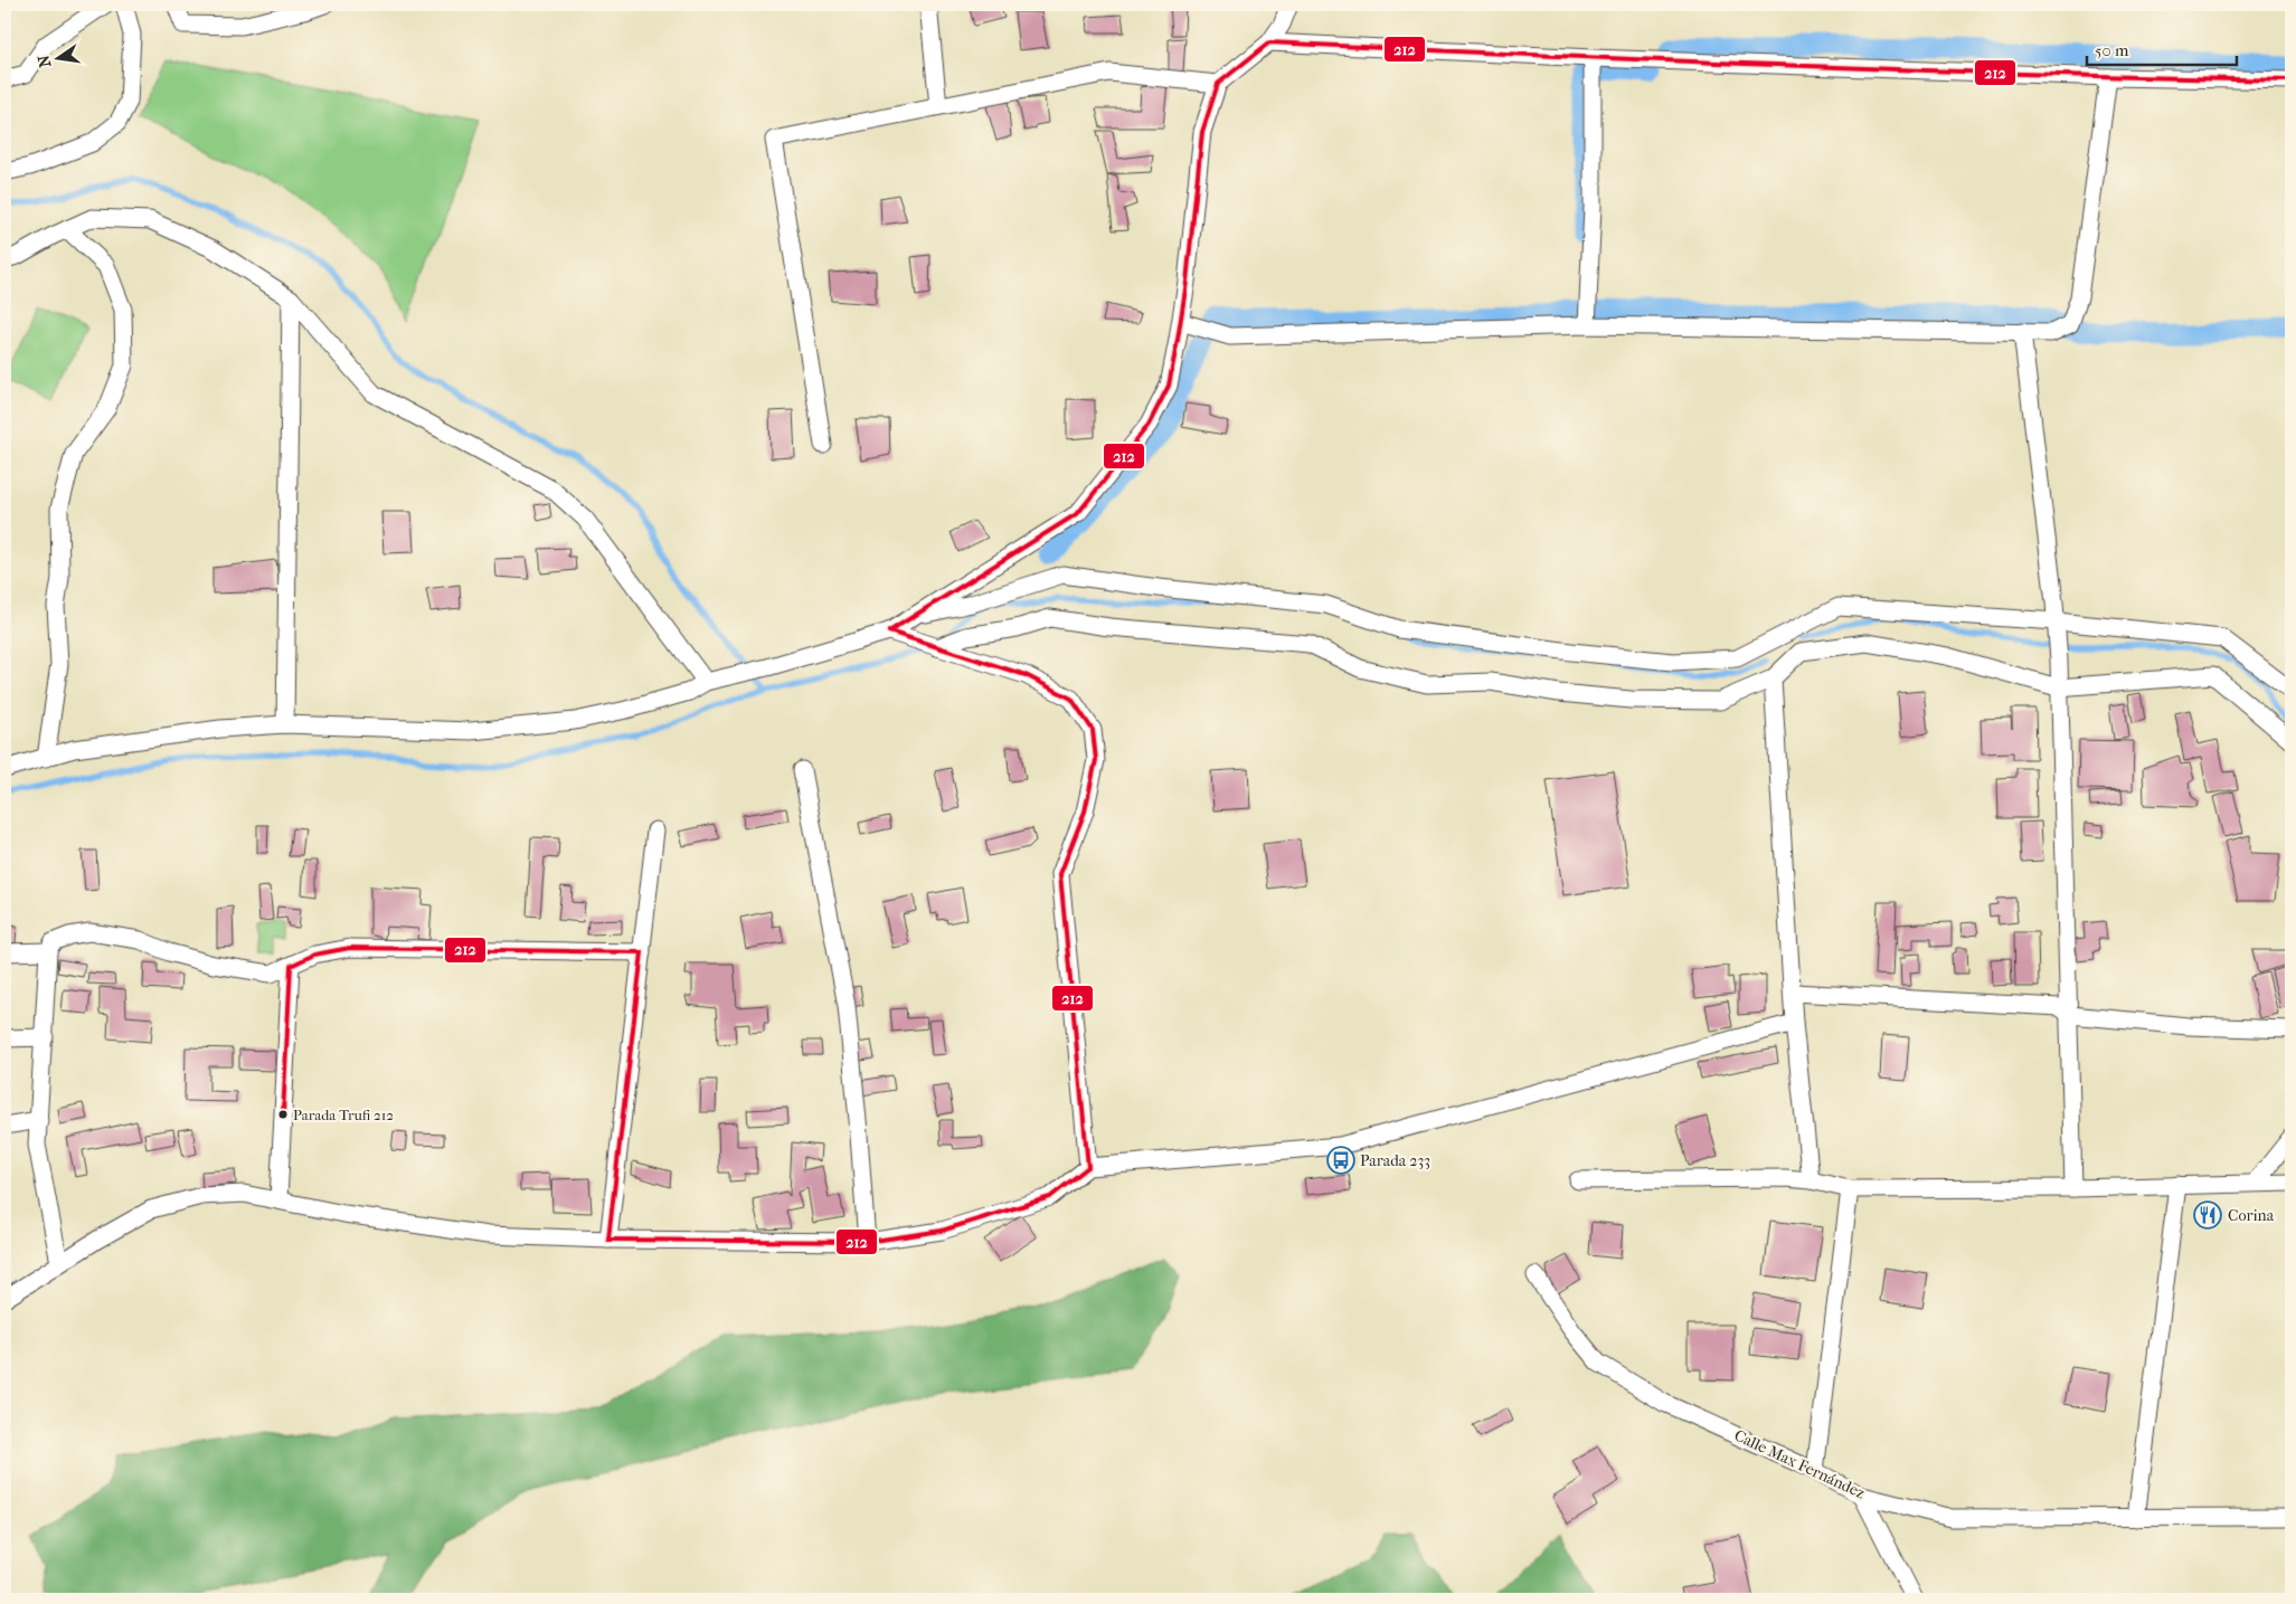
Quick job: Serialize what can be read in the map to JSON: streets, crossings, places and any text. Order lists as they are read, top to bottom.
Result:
{
  "streets": {
    "street": ["Calle Max Fernández"]
  },
  "places": {
    "other": ["Parada Trufi 212"],
    "bus stop": ["Parada 233"],
    "restaurant": ["Corina"]
  },
  "lines": ["transit line 212"],
  "scale_bar": "50 m",
  "north": "left"
}
